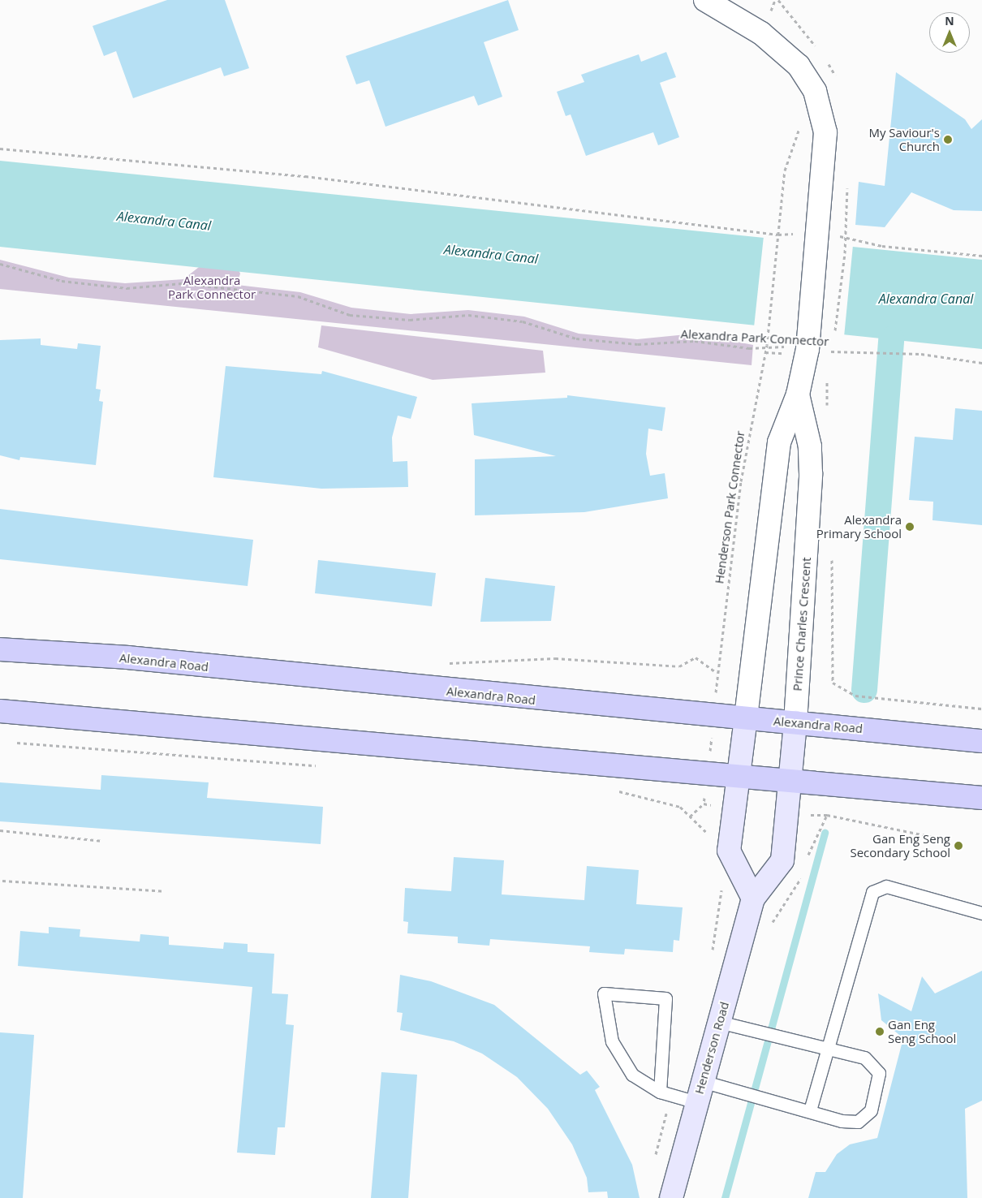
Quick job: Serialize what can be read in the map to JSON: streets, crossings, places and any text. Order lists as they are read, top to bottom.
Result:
{
  "streets": {
    "main road": ["Prince Charles Crescent", "Alexandra Road", "Henderson Road"],
    "path": ["Alexandra Park Connector", "Henderson Park Connector"]
  },
  "crossings": [
    ["Alexandra Park Connector", "Henderson Park Connector"],
    ["Alexandra Park Connector", "Prince Charles Crescent"],
    ["Prince Charles Crescent", "Alexandra Road"],
    ["Prince Charles Crescent", "Henderson Road"]
  ],
  "water": ["Alexandra Canal"],
  "parks": ["Alexandra Park Connector"],
  "places": [
    "My Saviour's Church",
    "Alexandra Primary School",
    "Gan Eng Seng Secondary School",
    "Gan Eng Seng School"
  ],
  "north": "top"
}
